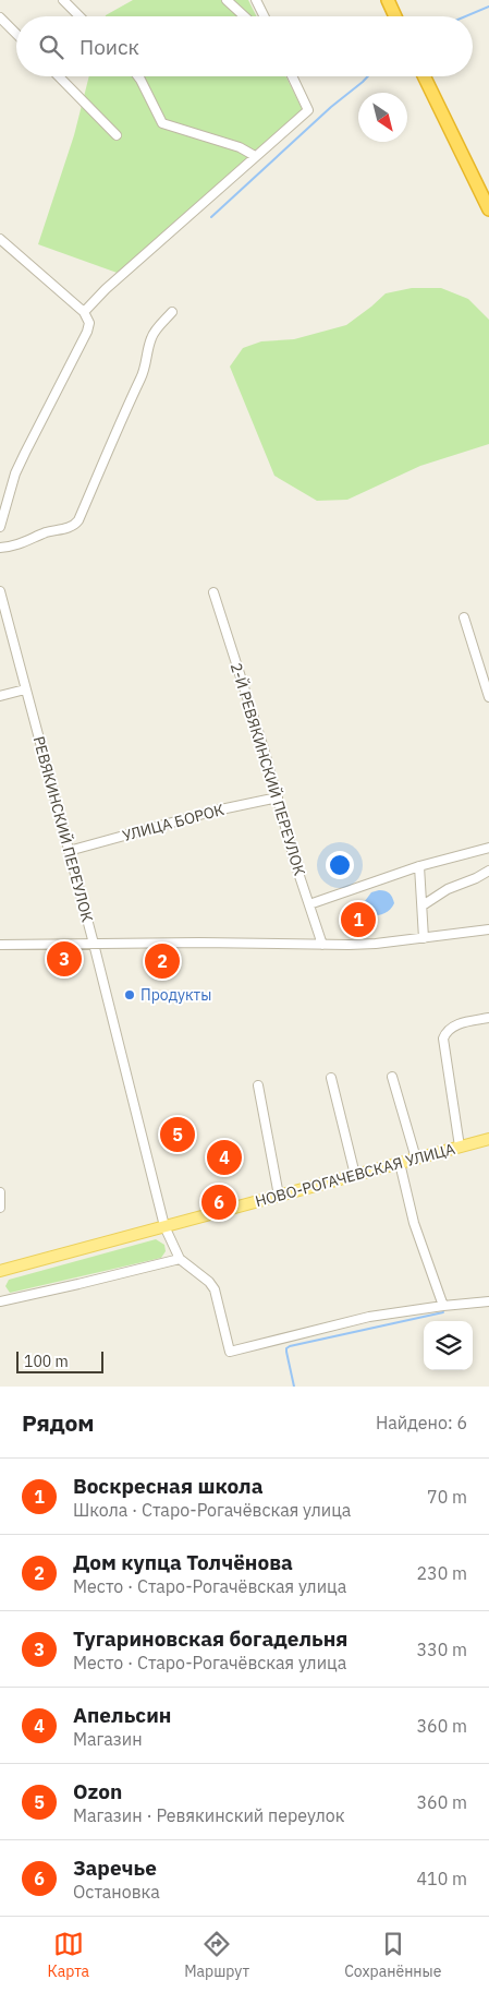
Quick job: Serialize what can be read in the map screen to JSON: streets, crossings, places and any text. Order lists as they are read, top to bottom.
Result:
{
  "streets": {
    "main road": ["НОВО-РОГАЧЕВСКАЯ УЛИЦА"],
    "street": ["2-Й РЕВЯКИНСКИЙ ПЕРЕУЛОК", "УЛИЦА БОРОК", "РЕВЯКИНСКИЙ ПЕРЕУЛОК"]
  },
  "crossings": [
    ["2-Й РЕВЯКИНСКИЙ ПЕРЕУЛОК", "УЛИЦА БОРОК"],
    ["УЛИЦА БОРОК", "РЕВЯКИНСКИЙ ПЕРЕУЛОК"],
    ["РЕВЯКИНСКИЙ ПЕРЕУЛОК", "НОВО-РОГАЧЕВСКАЯ УЛИЦА"]
  ],
  "places": ["Продукты"],
  "scale_bar": "100 m",
  "north": "bottom right",
  "page": {
    "search": "Поиск",
    "pins": [
      "1",
      "3",
      "2",
      "5",
      "4",
      "6"
    ],
    "scale": "100 m",
    "heading": ["Рядом", "Найдено: 6"],
    "list": [
      {
        "mark": "1",
        "name": "Воскресная школа",
        "note": "Школа · Старо-Рогачёвская улица",
        "value": "70 m"
      },
      {
        "mark": "2",
        "name": "Дом купца Толчёнова",
        "note": "Место · Старо-Рогачёвская улица",
        "value": "230 m"
      },
      {
        "mark": "3",
        "name": "Тугариновская богадельня",
        "note": "Место · Старо-Рогачёвская улица",
        "value": "330 m"
      },
      {
        "mark": "4",
        "name": "Апельсин",
        "note": "Магазин",
        "value": "360 m"
      },
      {
        "mark": "5",
        "name": "Ozon",
        "note": "Магазин · Ревякинский переулок",
        "value": "360 m"
      },
      {
        "mark": "6",
        "name": "Заречье",
        "note": "Остановка",
        "value": "410 m"
      }
    ],
    "nav": ["Карта", "Маршрут", "Сохранённые"]
  }
}
